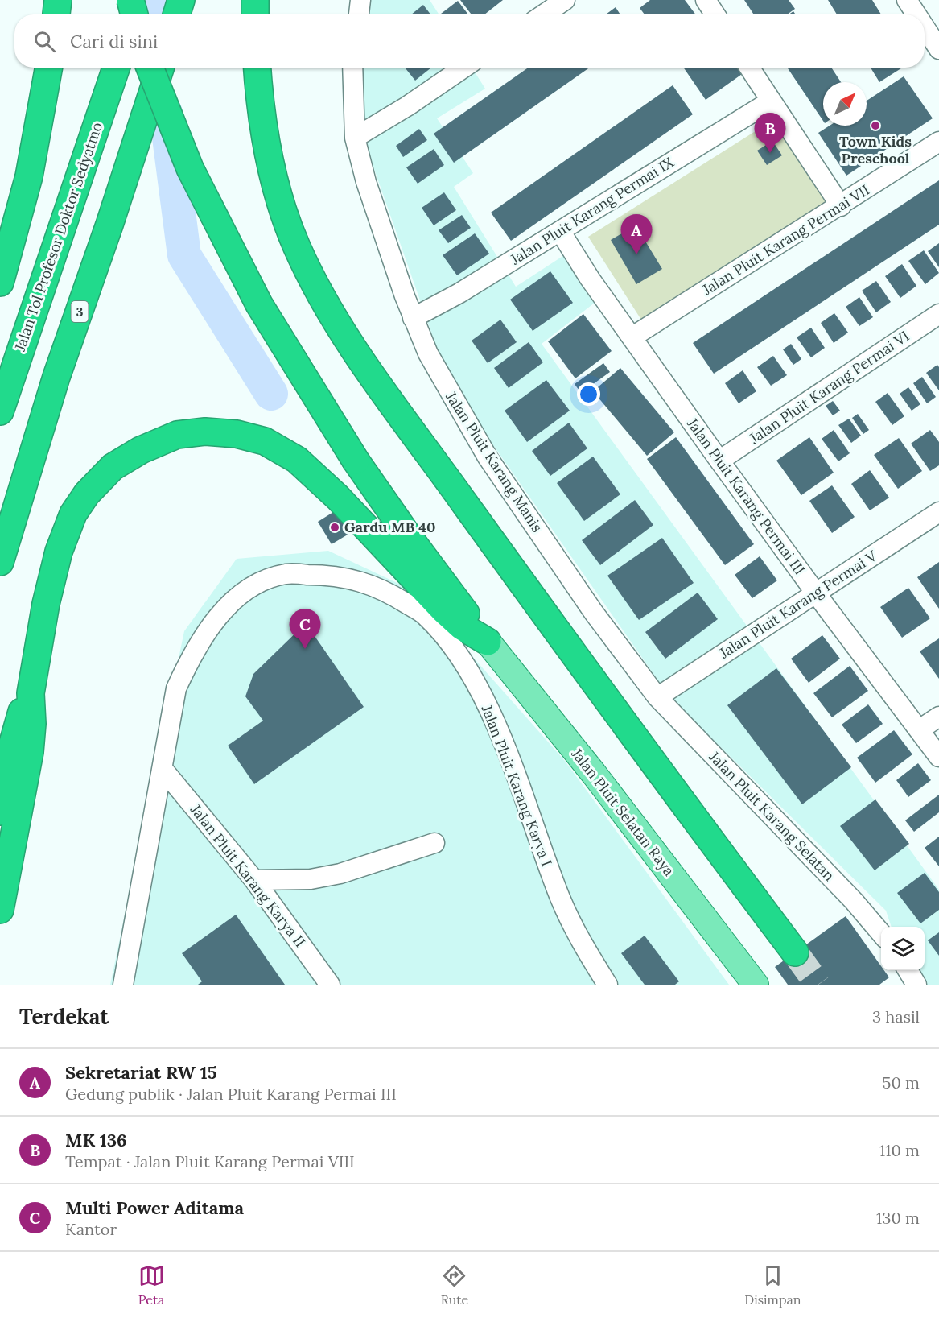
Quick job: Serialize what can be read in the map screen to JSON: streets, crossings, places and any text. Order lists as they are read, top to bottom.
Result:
{
  "streets": {
    "highway": ["Jalan Tol Profesor Doktor Sedyatmo", "3"],
    "main road": ["Jalan Pluit Selatan Raya"],
    "street": [
      "Jalan Pluit Karang Permai IX",
      "Jalan Pluit Karang Permai VII",
      "Jalan Pluit Karang Permai VI",
      "Jalan Pluit Karang Manis",
      "Jalan Pluit Karang Permai III",
      "Jalan Pluit Karang Permai V",
      "Jalan Pluit Karang Karya I",
      "Jalan Pluit Karang Selatan",
      "Jalan Pluit Karang Karya II"
    ]
  },
  "crossings": [
    ["Jalan Pluit Karang Permai IX", "Jalan Pluit Karang Manis"],
    ["Jalan Pluit Karang Permai IX", "Jalan Pluit Karang Permai III"],
    ["Jalan Pluit Karang Permai VII", "Jalan Pluit Karang Permai III"],
    ["Jalan Pluit Karang Permai VI", "Jalan Pluit Karang Permai III"],
    ["Jalan Pluit Karang Manis", "Jalan Pluit Karang Permai V"],
    ["Jalan Pluit Karang Manis", "Jalan Pluit Karang Selatan"],
    ["Jalan Pluit Karang Permai III", "Jalan Pluit Karang Permai V"],
    ["Jalan Pluit Karang Permai V", "Jalan Pluit Karang Selatan"],
    ["Jalan Pluit Karang Karya I", "Jalan Pluit Karang Karya II"]
  ],
  "places": ["Town Kids Preschool", "Gardu MB 40"],
  "north": "top right",
  "page": {
    "search": "Cari di sini",
    "pins": ["B", "A", "C"],
    "heading": ["Terdekat", "3 hasil"],
    "list": [
      {
        "mark": "A",
        "name": "Sekretariat RW 15",
        "note": "Gedung publik · Jalan Pluit Karang Permai III",
        "value": "50 m"
      },
      {
        "mark": "B",
        "name": "MK 136",
        "note": "Tempat · Jalan Pluit Karang Permai VIII",
        "value": "110 m"
      },
      {
        "mark": "C",
        "name": "Multi Power Aditama",
        "note": "Kantor",
        "value": "130 m"
      }
    ],
    "nav": ["Peta", "Rute", "Disimpan"]
  }
}
